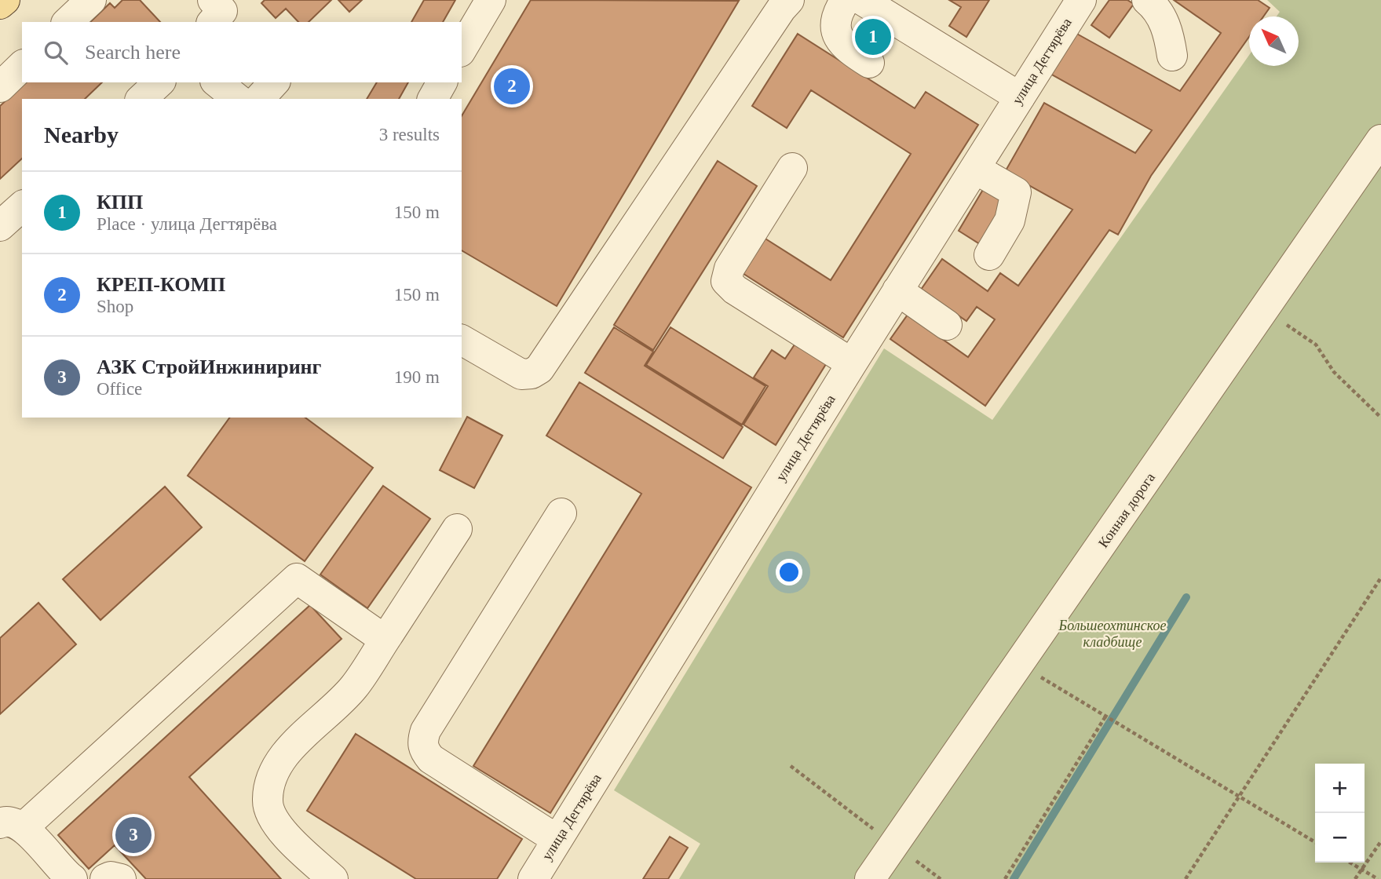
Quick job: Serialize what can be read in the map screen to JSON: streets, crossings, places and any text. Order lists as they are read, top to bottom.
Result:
{
  "streets": {
    "street": ["улица Дегтярёва", "Конная дорога"]
  },
  "parks": ["Большеохтинское кладбище"],
  "north": "top left",
  "page": {
    "pins": ["1", "2", "3"],
    "search": "Search here",
    "heading": ["Nearby", "3 results"],
    "list": [
      {
        "mark": "1",
        "name": "КПП",
        "note": "Place · улица Дегтярёва",
        "value": "150 m"
      },
      {
        "mark": "2",
        "name": "КРЕП-КОМП",
        "note": "Shop",
        "value": "150 m"
      },
      {
        "mark": "3",
        "name": "АЗК СтройИнжиниринг",
        "note": "Office",
        "value": "190 m"
      }
    ],
    "map_buttons": ["+", "−"]
  }
}
